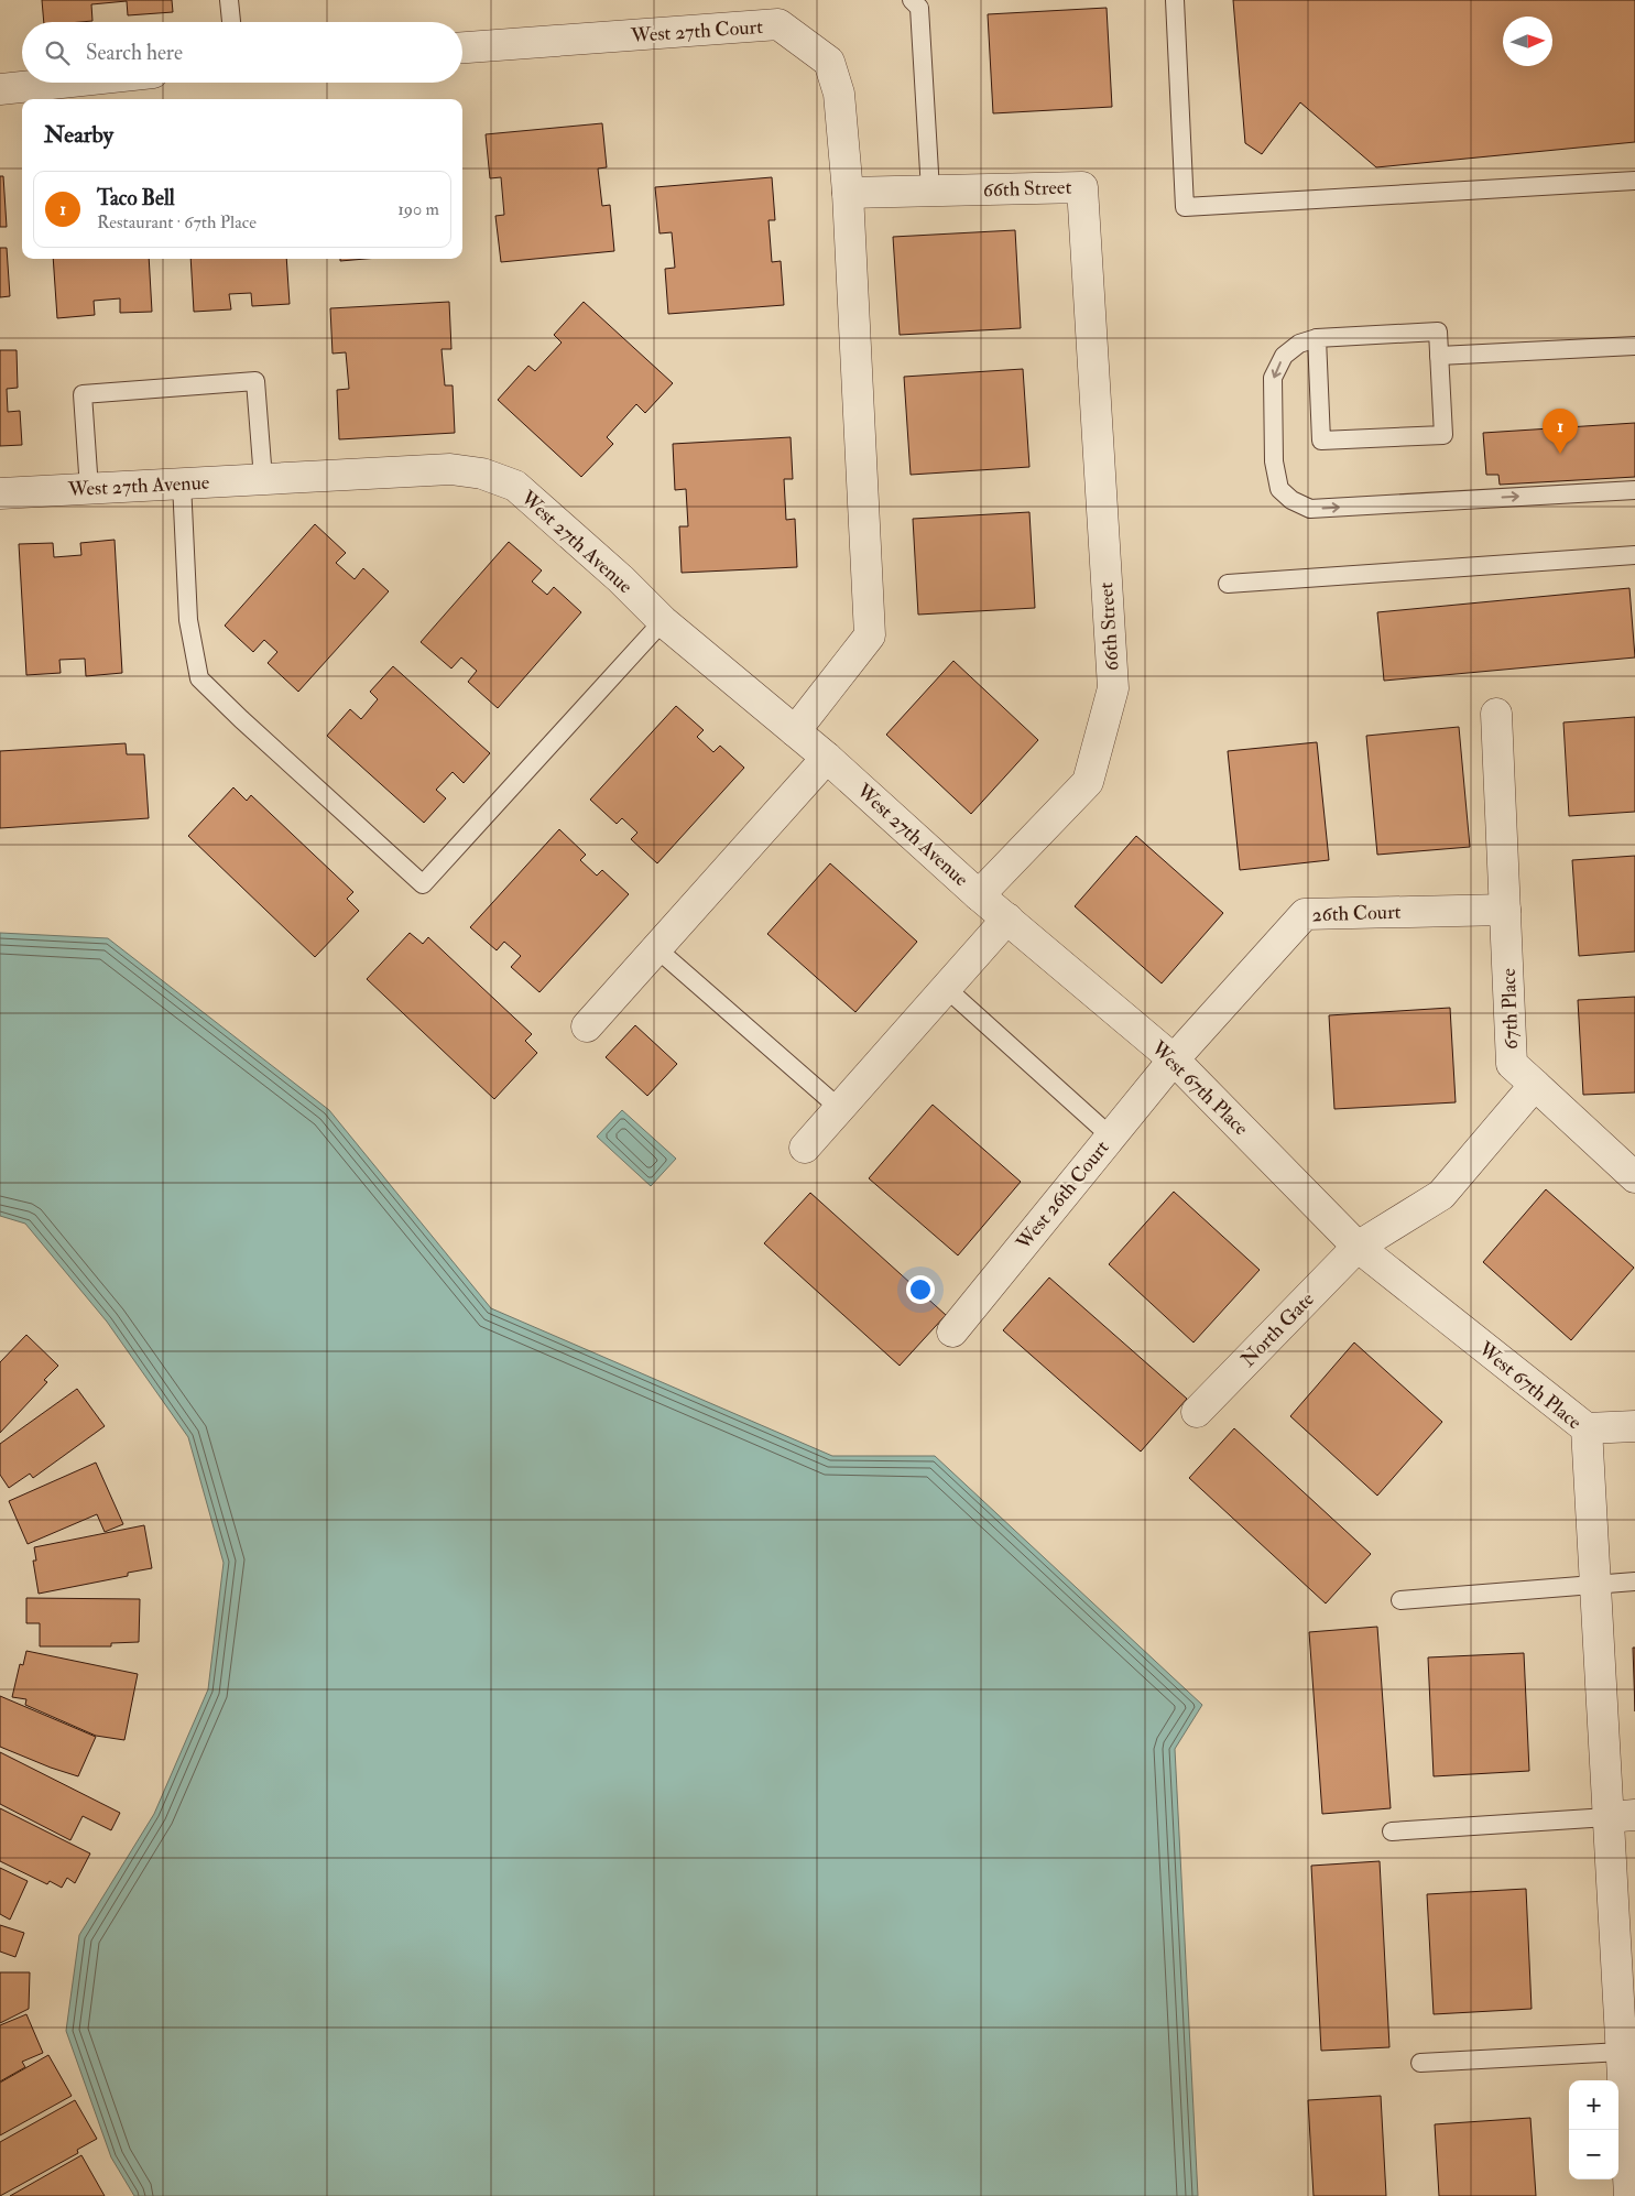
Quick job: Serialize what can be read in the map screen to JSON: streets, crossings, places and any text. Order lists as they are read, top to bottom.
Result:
{
  "streets": {
    "street": [
      "West 27th Court",
      "66th Street",
      "West 27th Avenue",
      "26th Court",
      "67th Place",
      "West 67th Place",
      "West 26th Court",
      "North Gate"
    ]
  },
  "crossings": [
    ["West 27th Court", "66th Street"],
    ["66th Street", "West 27th Avenue"],
    ["66th Street", "West 67th Place"],
    ["West 27th Avenue", "West 67th Place"],
    ["26th Court", "67th Place"],
    ["26th Court", "West 67th Place"],
    ["26th Court", "West 26th Court"],
    ["West 67th Place", "West 26th Court"],
    ["West 67th Place", "North Gate"]
  ],
  "north": "right",
  "page": {
    "search": "Search here",
    "heading": "Nearby",
    "list": [
      {
        "mark": "1",
        "name": "Taco Bell",
        "note": "Restaurant · 67th Place",
        "value": "190 m"
      }
    ],
    "pins": "1",
    "map_buttons": ["+", "−"]
  }
}
